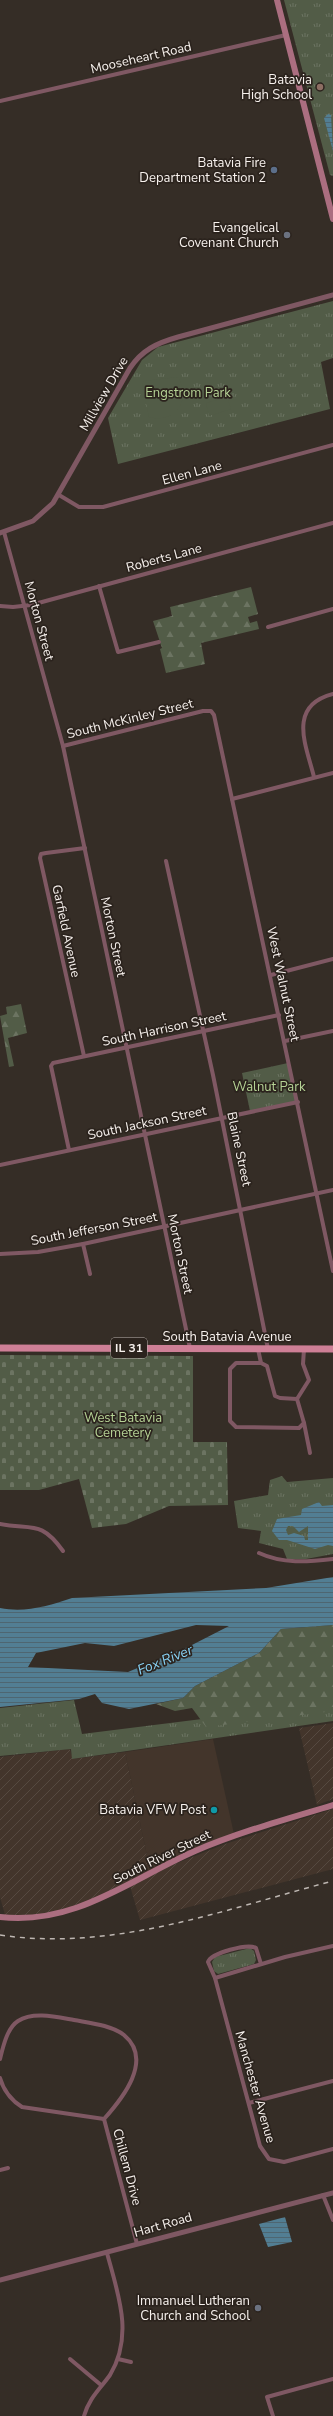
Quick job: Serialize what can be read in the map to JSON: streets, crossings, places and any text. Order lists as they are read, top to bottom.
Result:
{
  "streets": {
    "main road": ["South Batavia Avenue", "IL 31", "South River Street"],
    "street": [
      "Mooseheart Road",
      "Millview Drive",
      "Ellen Lane",
      "Roberts Lane",
      "Morton Street",
      "South McKinley Street",
      "Garfield Avenue",
      "West Walnut Street",
      "South Harrison Street",
      "South Jackson Street",
      "Blaine Street",
      "South Jefferson Street",
      "Manchester Avenue",
      "Chillem Drive",
      "Hart Road"
    ]
  },
  "crossings": [
    ["Millview Drive", "Ellen Lane"],
    ["Millview Drive", "Morton Street"],
    ["Roberts Lane", "Morton Street"],
    ["Morton Street", "South McKinley Street"],
    ["Morton Street", "Garfield Avenue"],
    ["Morton Street", "South Harrison Street"],
    ["Morton Street", "South Jackson Street"],
    ["Morton Street", "South Jefferson Street"],
    ["Morton Street", "South Batavia Avenue"],
    ["South McKinley Street", "West Walnut Street"],
    ["Garfield Avenue", "South Harrison Street"],
    ["West Walnut Street", "South Harrison Street"],
    ["West Walnut Street", "South Jackson Street"],
    ["West Walnut Street", "South Jefferson Street"],
    ["South Harrison Street", "South Jackson Street"],
    ["South Harrison Street", "Blaine Street"],
    ["South Jackson Street", "Blaine Street"],
    ["Blaine Street", "South Jefferson Street"],
    ["Blaine Street", "South Batavia Avenue"],
    ["Chillem Drive", "Hart Road"]
  ],
  "water": ["Fox River"],
  "parks": ["Engstrom Park", "Walnut Park", "West Batavia Cemetery"],
  "places": [
    "Batavia High School",
    "Batavia Fire Department Station 2",
    "Evangelical Covenant Church",
    "Batavia VFW Post",
    "Immanuel Lutheran Church and School"
  ]
}
